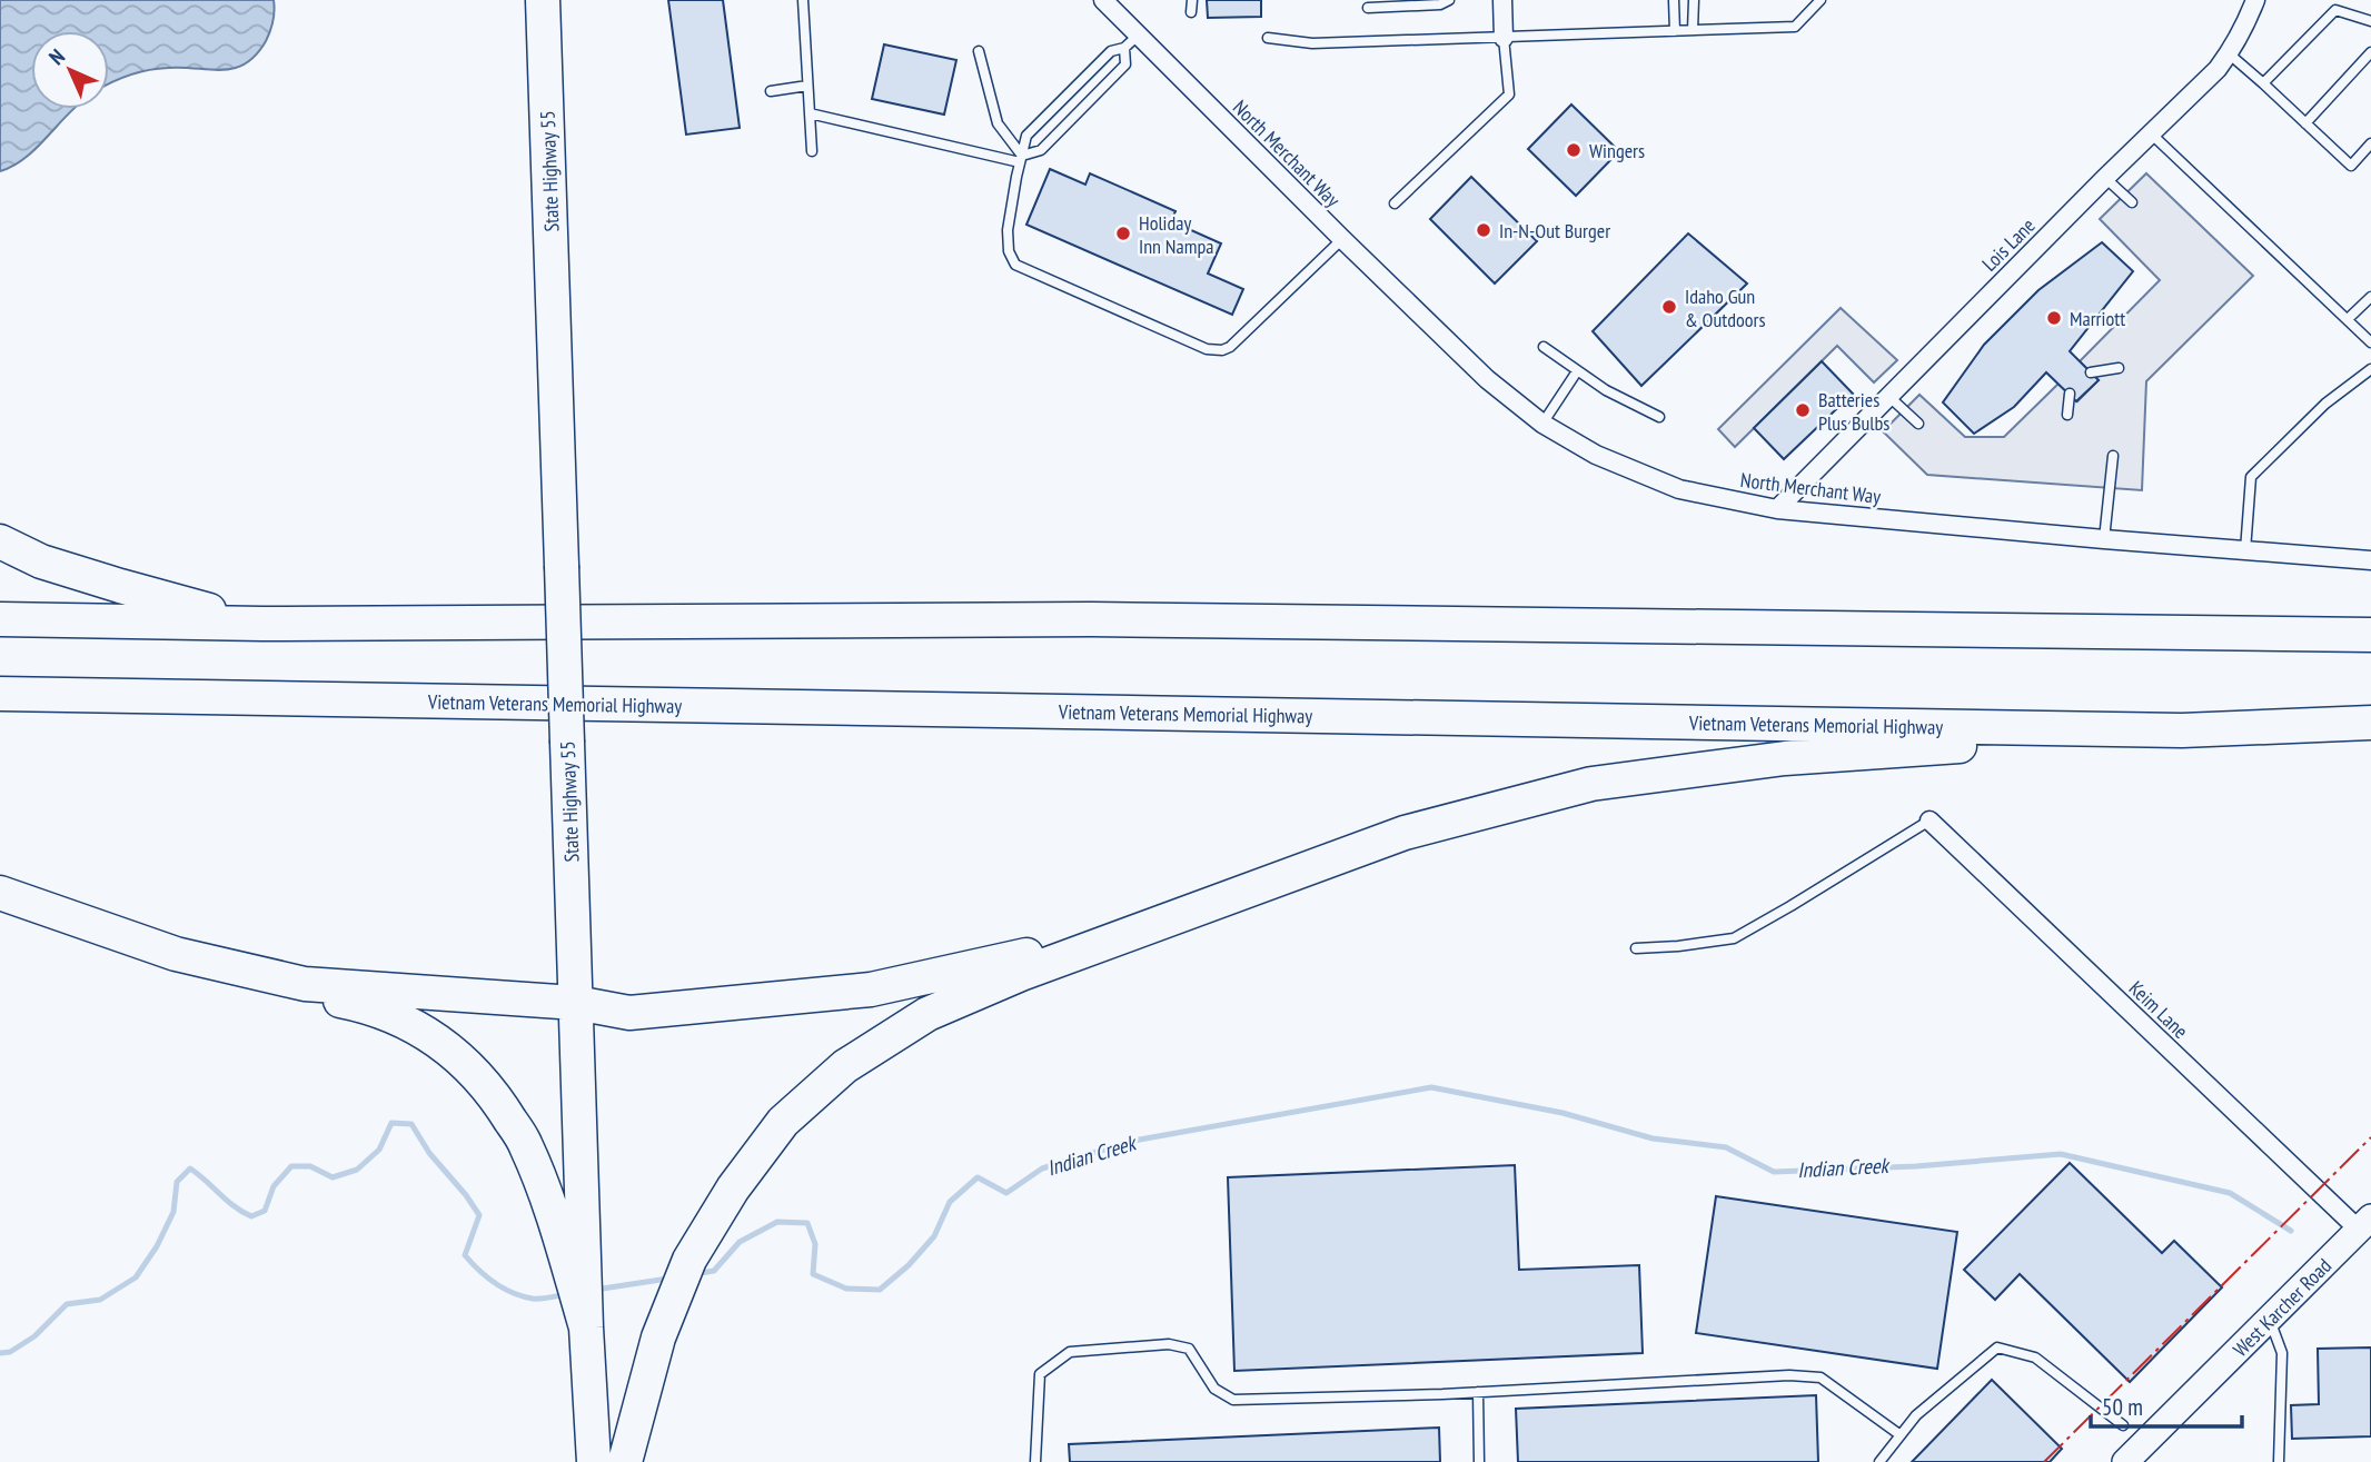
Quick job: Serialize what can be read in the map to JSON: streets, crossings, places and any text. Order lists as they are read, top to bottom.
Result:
{
  "streets": {
    "highway": ["State Highway 55", "Vietnam Veterans Memorial Highway"],
    "street": [
      "North Merchant Way",
      "Lois Lane",
      "Keim Lane",
      "West Karcher Road"
    ]
  },
  "crossings": [
    ["North Merchant Way", "Lois Lane"],
    ["Keim Lane", "West Karcher Road"]
  ],
  "water": ["Indian Creek"],
  "places": [
    "Wingers",
    "In-N-Out Burger",
    "Holiday Inn Nampa",
    "Idaho Gun & Outdoors",
    "Marriott",
    "Batteries Plus Bulbs"
  ],
  "scale_bar": "50 m",
  "north": "top left"
}
